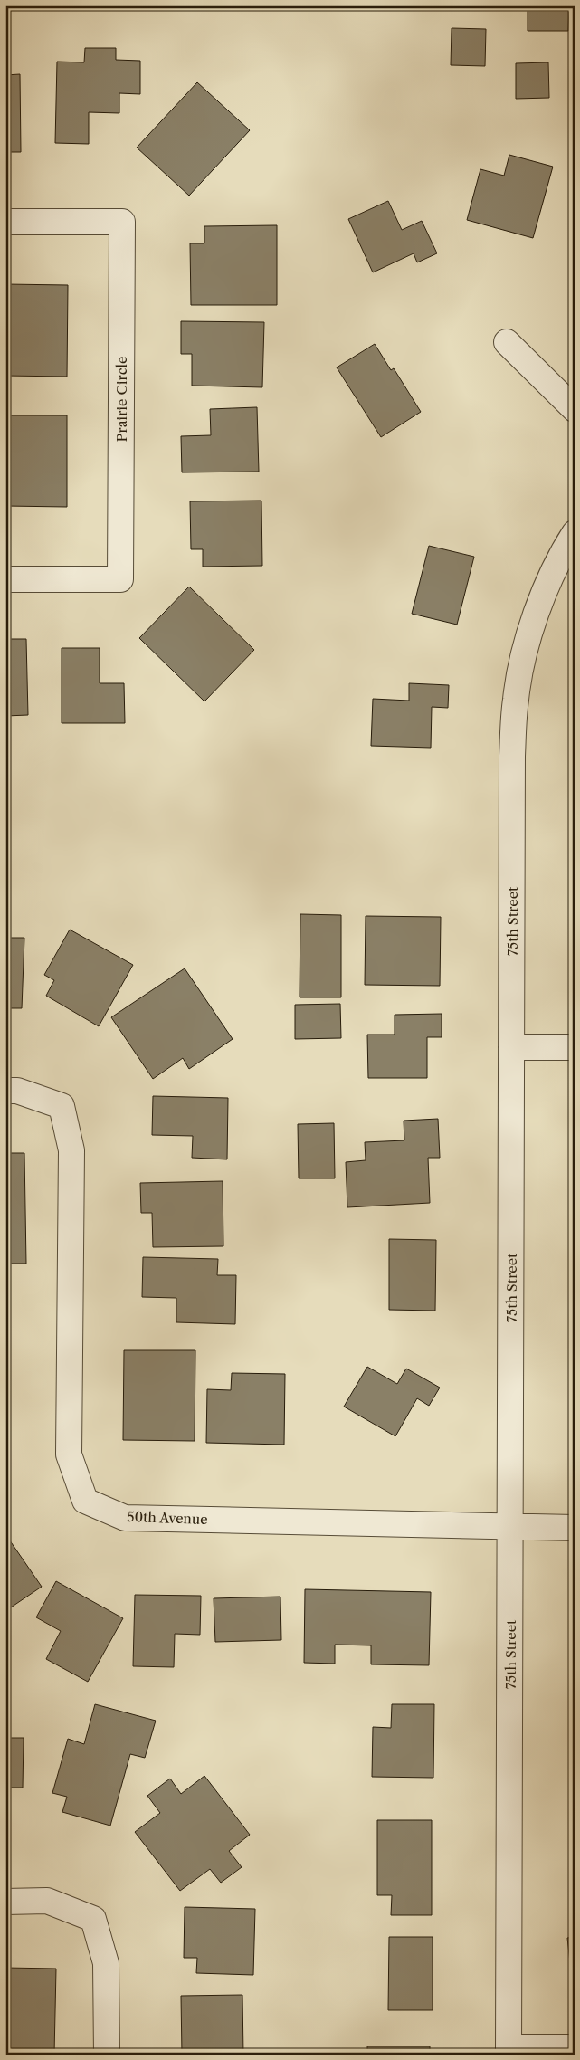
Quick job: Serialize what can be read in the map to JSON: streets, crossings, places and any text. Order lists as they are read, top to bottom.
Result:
{
  "streets": {
    "street": ["Prairie Circle", "75th Street", "50th Avenue"]
  },
  "crossings": [
    ["75th Street", "50th Avenue"]
  ]
}
